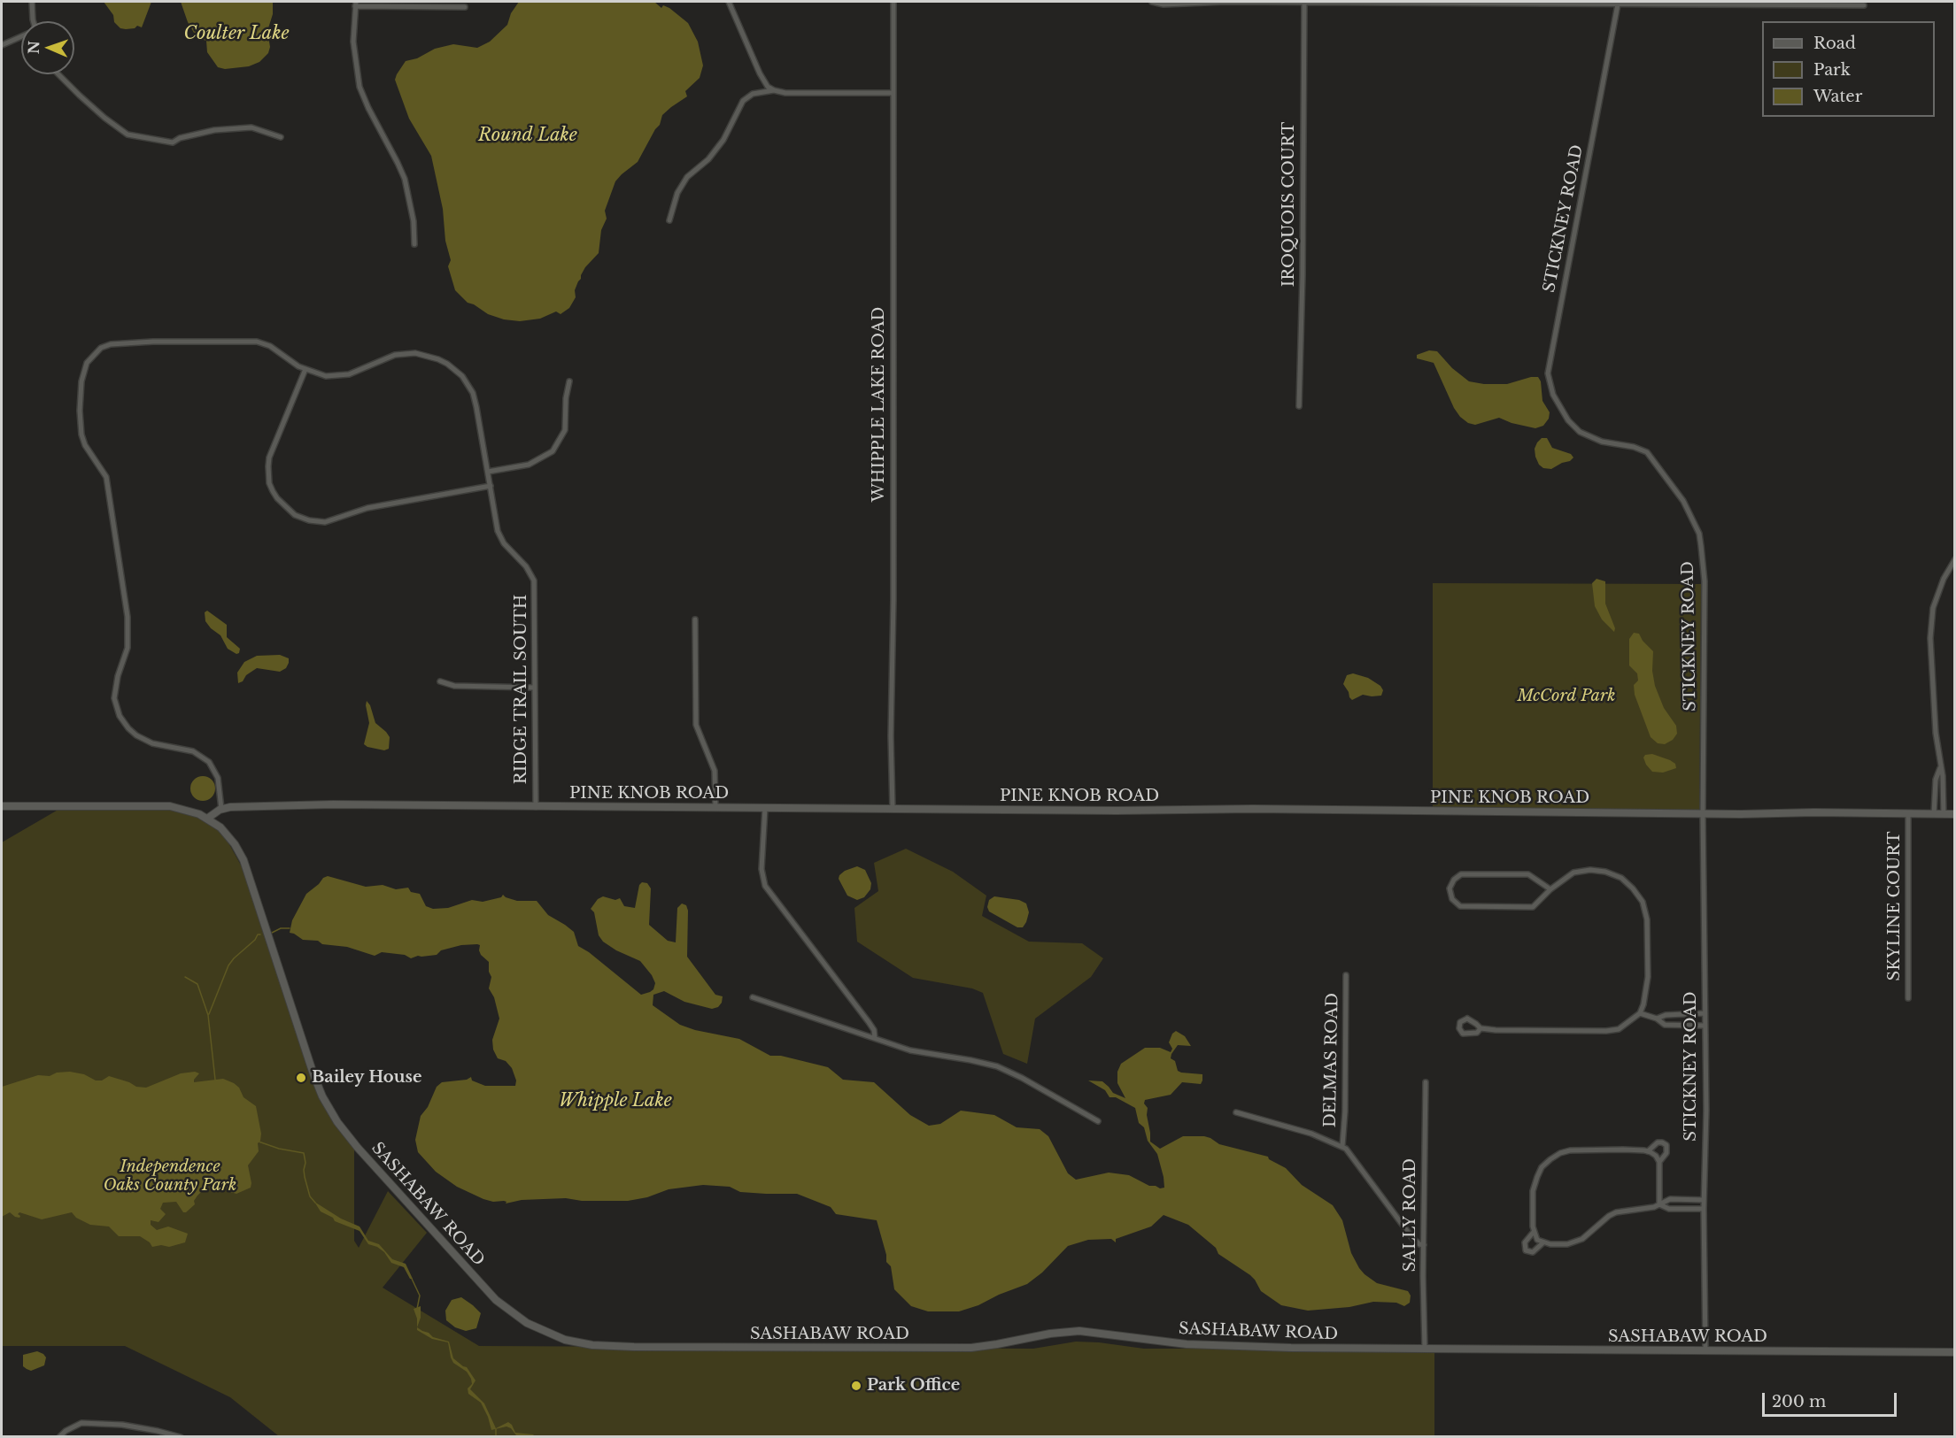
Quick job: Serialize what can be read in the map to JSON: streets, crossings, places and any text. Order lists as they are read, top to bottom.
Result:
{
  "streets": {
    "main road": ["PINE KNOB ROAD", "SASHABAW ROAD"],
    "street": [
      "IROQUOIS COURT",
      "STICKNEY ROAD",
      "WHIPPLE LAKE ROAD",
      "RIDGE TRAIL SOUTH",
      "SKYLINE COURT",
      "DELMAS ROAD",
      "SALLY ROAD"
    ]
  },
  "crossings": [
    ["STICKNEY ROAD", "PINE KNOB ROAD"],
    ["STICKNEY ROAD", "SASHABAW ROAD"],
    ["WHIPPLE LAKE ROAD", "PINE KNOB ROAD"],
    ["RIDGE TRAIL SOUTH", "PINE KNOB ROAD"],
    ["PINE KNOB ROAD", "SKYLINE COURT"],
    ["SASHABAW ROAD", "SALLY ROAD"]
  ],
  "water": ["Coulter Lake", "Round Lake", "Whipple Lake"],
  "parks": ["McCord Park", "Independence Oaks County Park"],
  "places": ["Bailey House", "Park Office"],
  "legend": ["Road", "Park", "Water"],
  "scale_bar": "200 m",
  "north": "left"
}
